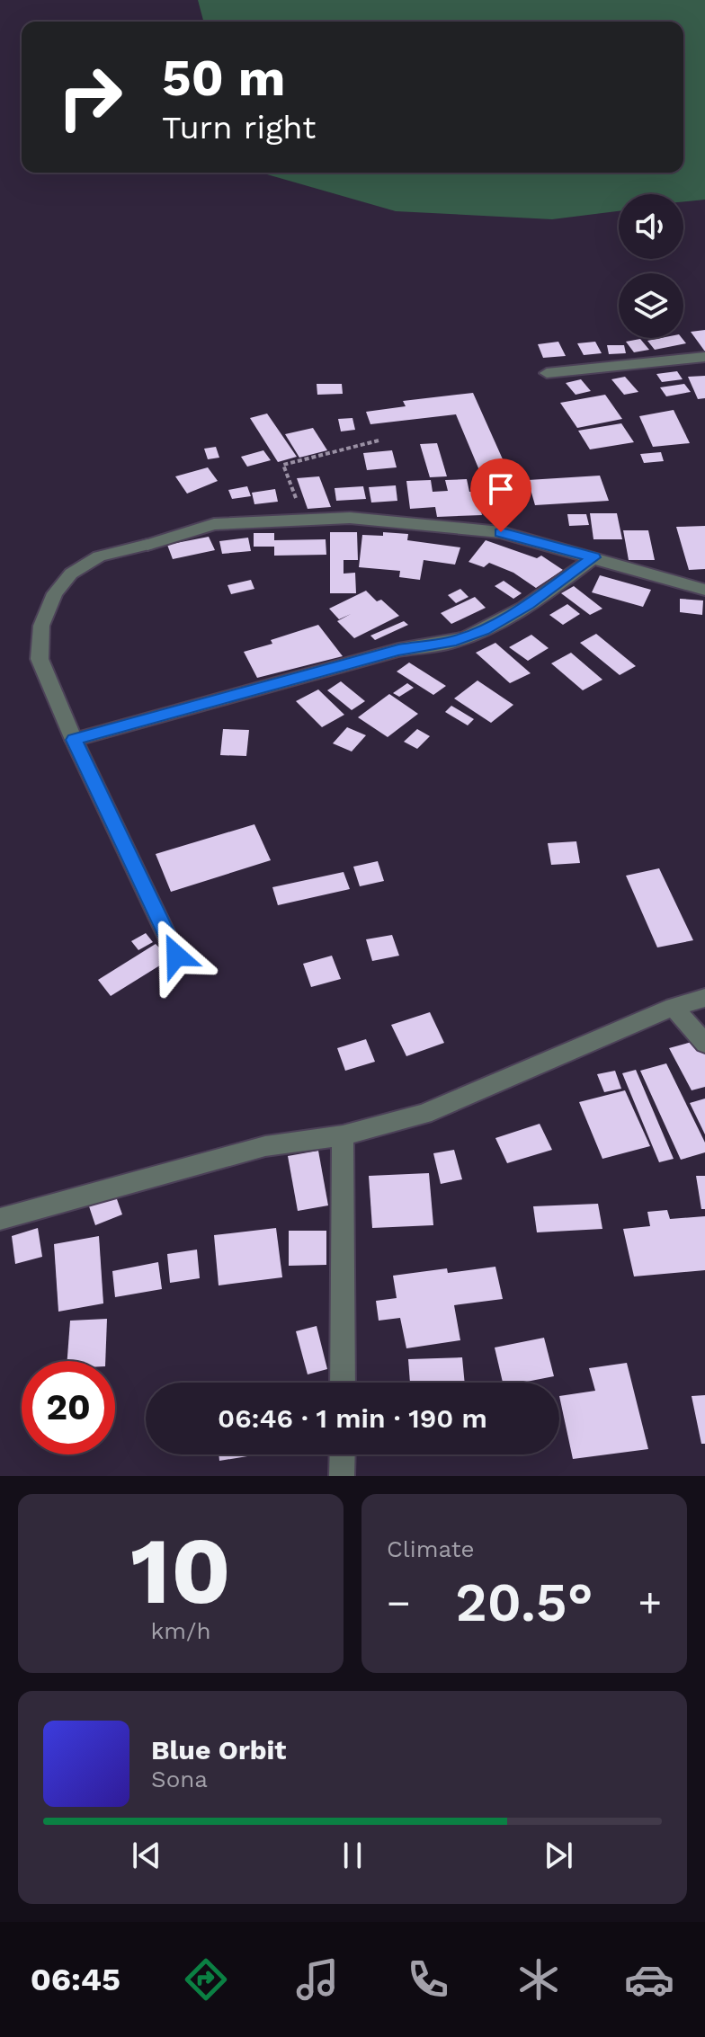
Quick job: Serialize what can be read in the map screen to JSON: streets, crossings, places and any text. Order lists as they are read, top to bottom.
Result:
{
  "page": {
    "turn": ["50 m", "Turn right"],
    "limit": "20",
    "trip": "06:46 · 1 min · 190 m",
    "tile": [
      ["10", "km/h"],
      "Climate"
    ],
    "heat": ["−", "20.5°", "+"],
    "song": ["Blue Orbit", "Sona"],
    "tabs": "06:45"
  }
}
